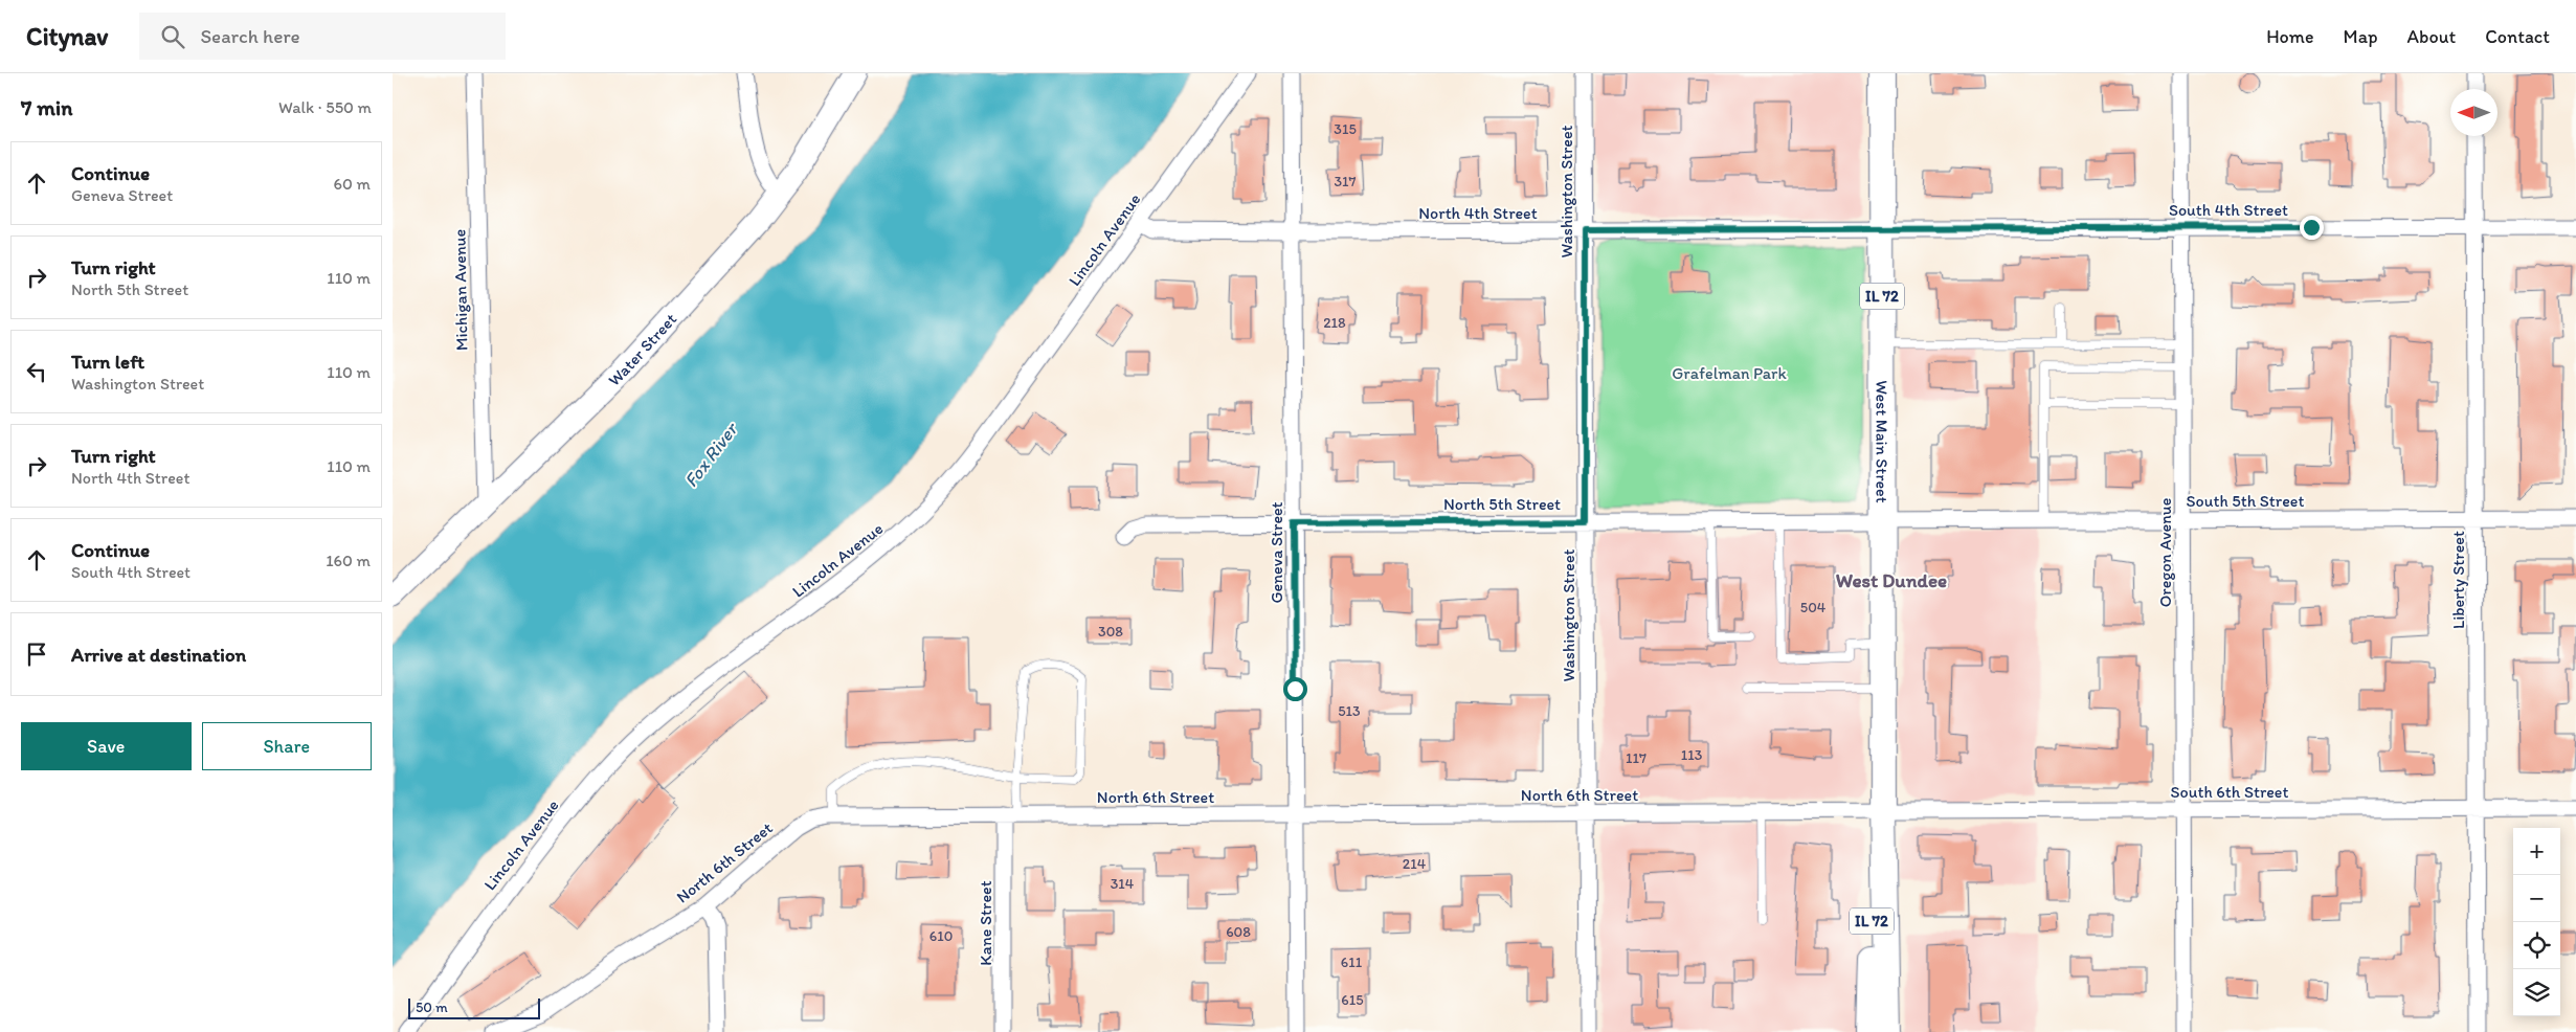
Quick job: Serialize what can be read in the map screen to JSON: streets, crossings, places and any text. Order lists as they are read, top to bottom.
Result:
{
  "streets": {
    "main road": ["IL 72", "West Main Street"],
    "street": [
      "Washington Street",
      "South 4th Street",
      "North 4th Street",
      "Lincoln Avenue",
      "Michigan Avenue",
      "Water Street",
      "South 5th Street",
      "North 5th Street",
      "Geneva Street",
      "Oregon Avenue",
      "Liberty Street",
      "South 6th Street",
      "North 6th Street",
      "Kane Street"
    ]
  },
  "crossings": [
    ["Washington Street", "North 4th Street"],
    ["Washington Street", "North 5th Street"],
    ["Washington Street", "North 6th Street"],
    ["South 4th Street", "North 4th Street"],
    ["South 4th Street", "West Main Street"],
    ["South 4th Street", "Oregon Avenue"],
    ["South 4th Street", "Liberty Street"],
    ["North 4th Street", "Lincoln Avenue"],
    ["North 4th Street", "West Main Street"],
    ["North 4th Street", "Geneva Street"],
    ["Michigan Avenue", "Water Street"],
    ["West Main Street", "South 5th Street"],
    ["West Main Street", "North 5th Street"],
    ["West Main Street", "South 6th Street"],
    ["West Main Street", "North 6th Street"],
    ["South 5th Street", "North 5th Street"],
    ["South 5th Street", "Oregon Avenue"],
    ["South 5th Street", "Liberty Street"],
    ["North 5th Street", "Geneva Street"],
    ["Geneva Street", "North 6th Street"],
    ["Oregon Avenue", "South 6th Street"],
    ["Liberty Street", "South 6th Street"],
    ["South 6th Street", "North 6th Street"],
    ["North 6th Street", "Kane Street"]
  ],
  "districts": ["West Dundee"],
  "water": ["Fox River"],
  "parks": ["Grafelman Park"],
  "house_numbers": [
    "315",
    "317",
    "218",
    "504",
    "308",
    "513",
    "113",
    "117",
    "214",
    "314",
    "608",
    "610",
    "611",
    "615"
  ],
  "scale_bar": "50 m",
  "north": "left",
  "page": {
    "header": "Citynav",
    "search": "Search here",
    "nav": [
      "Home",
      "Map",
      "About",
      "Contact"
    ],
    "heading": ["7 min", "Walk · 550 m"],
    "list": [
      ["Continue", "Geneva Street", "60 m"],
      ["Turn right", "North 5th Street", "110 m"],
      ["Turn left", "Washington Street", "110 m"],
      ["Turn right", "North 4th Street", "110 m"],
      ["Continue", "South 4th Street", "160 m"],
      "Arrive at destination"
    ],
    "buttons": ["Save", "Share"],
    "map_buttons": ["+", "−"],
    "scale": "50 m"
  }
}
